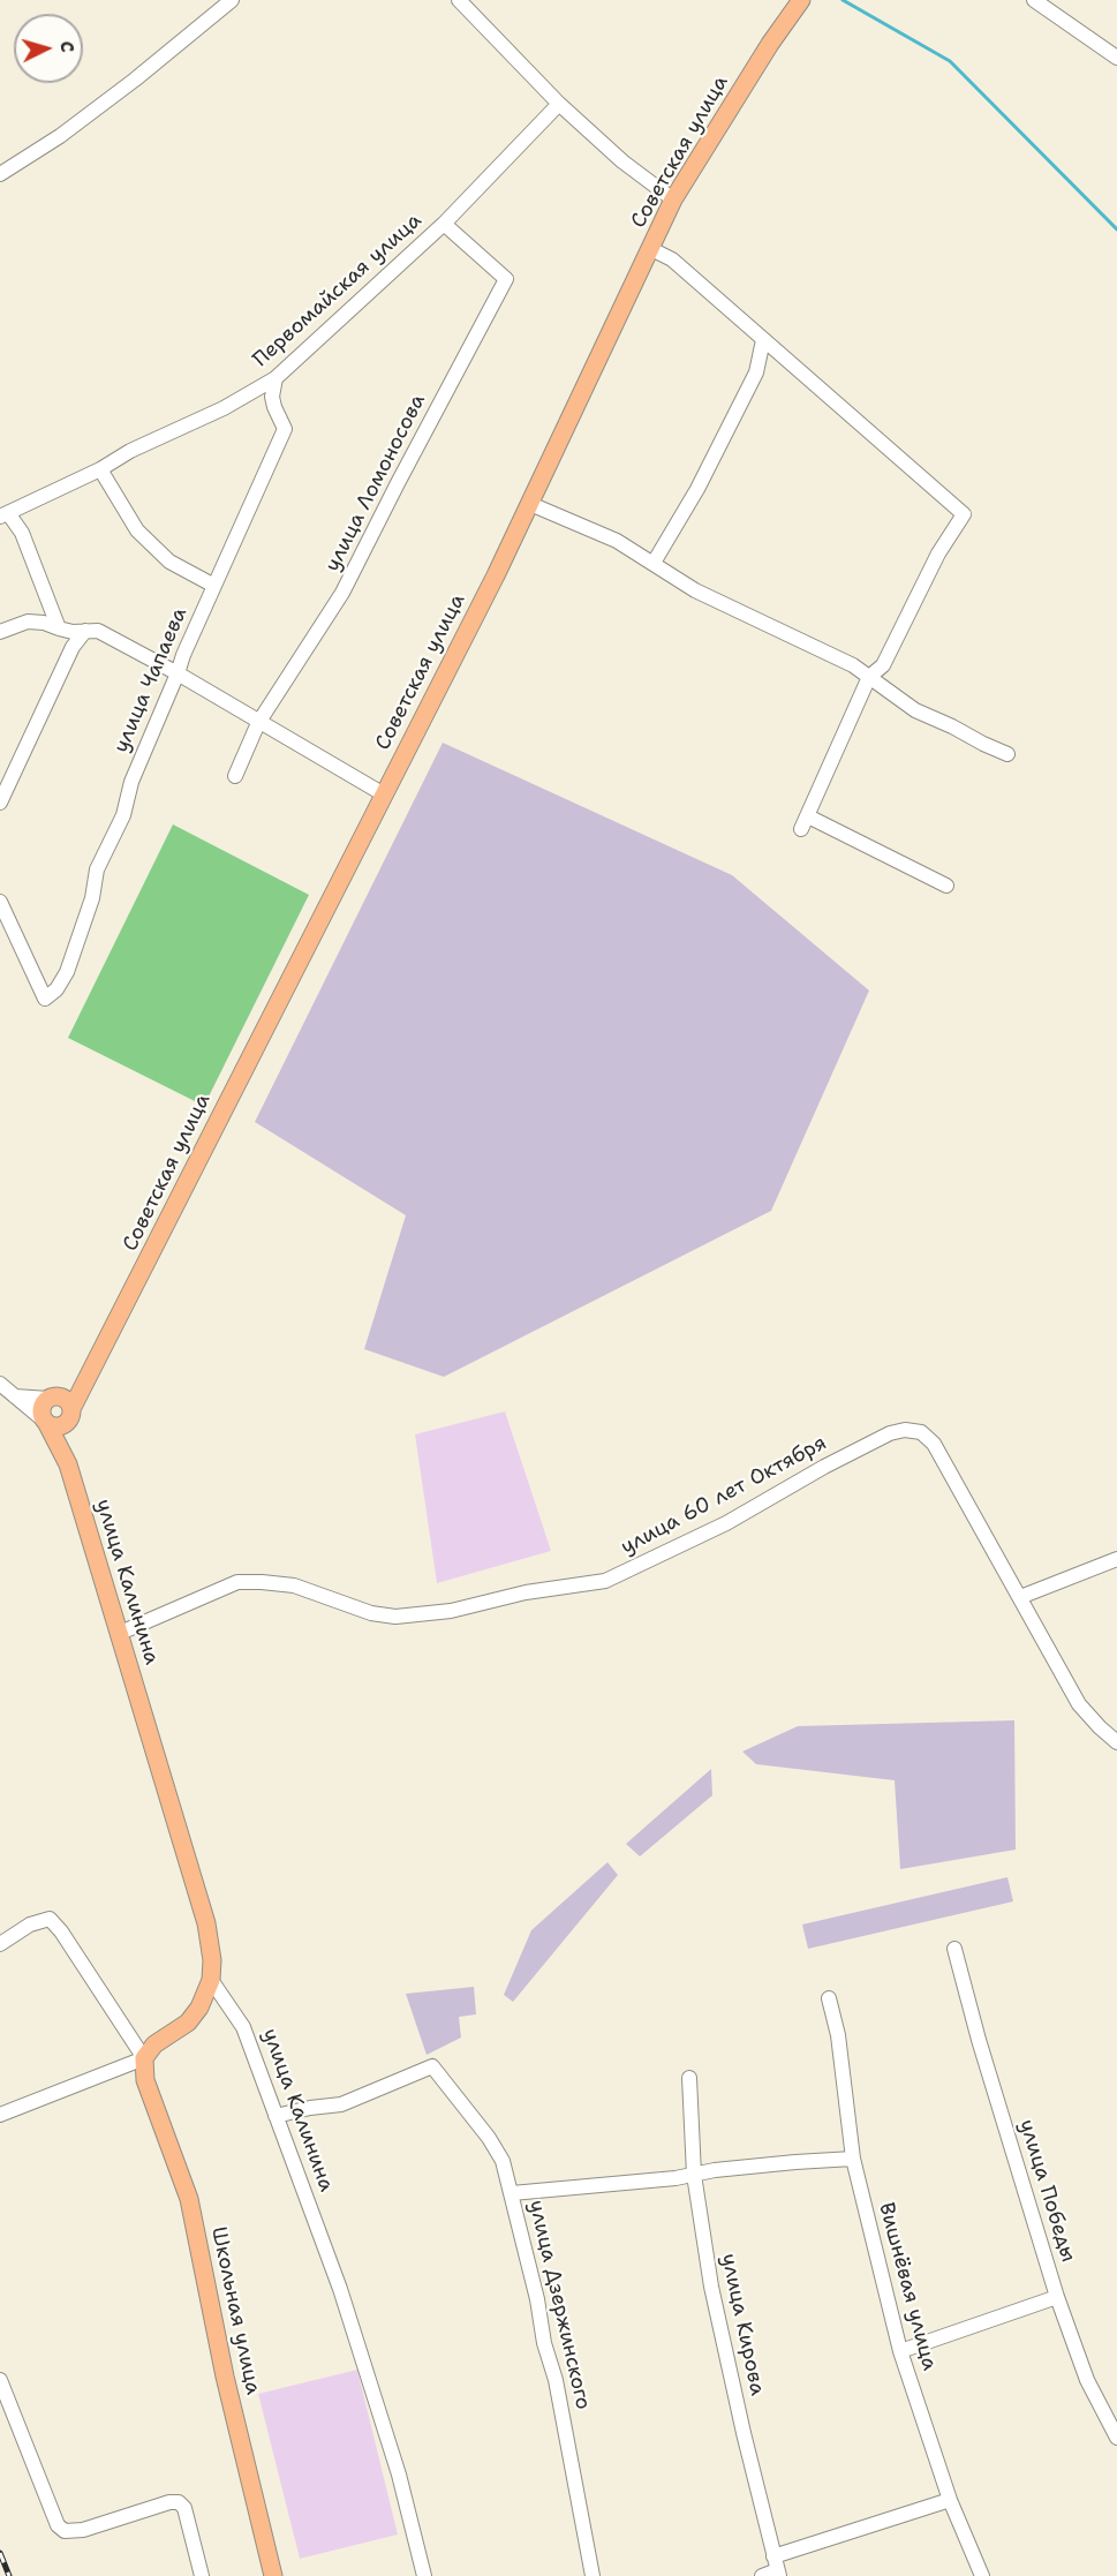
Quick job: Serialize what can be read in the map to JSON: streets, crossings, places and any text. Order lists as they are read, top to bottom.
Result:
{
  "streets": {
    "main road": ["Советская улица", "улица Калинина", "Школьная улица"],
    "street": [
      "Первомайская улица",
      "улица Ломоносова",
      "улица Чапаева",
      "улица 60 лет Октября",
      "улица Победы",
      "Вишнёвая улица",
      "улица Дзержинского",
      "улица Кирова"
    ]
  },
  "crossings": [
    ["Первомайская улица", "улица Ломоносова"],
    ["Первомайская улица", "улица Чапаева"],
    ["улица 60 лет Октября", "улица Калинина"],
    ["улица Калинина", "улица Дзержинского"]
  ],
  "north": "right"
}
